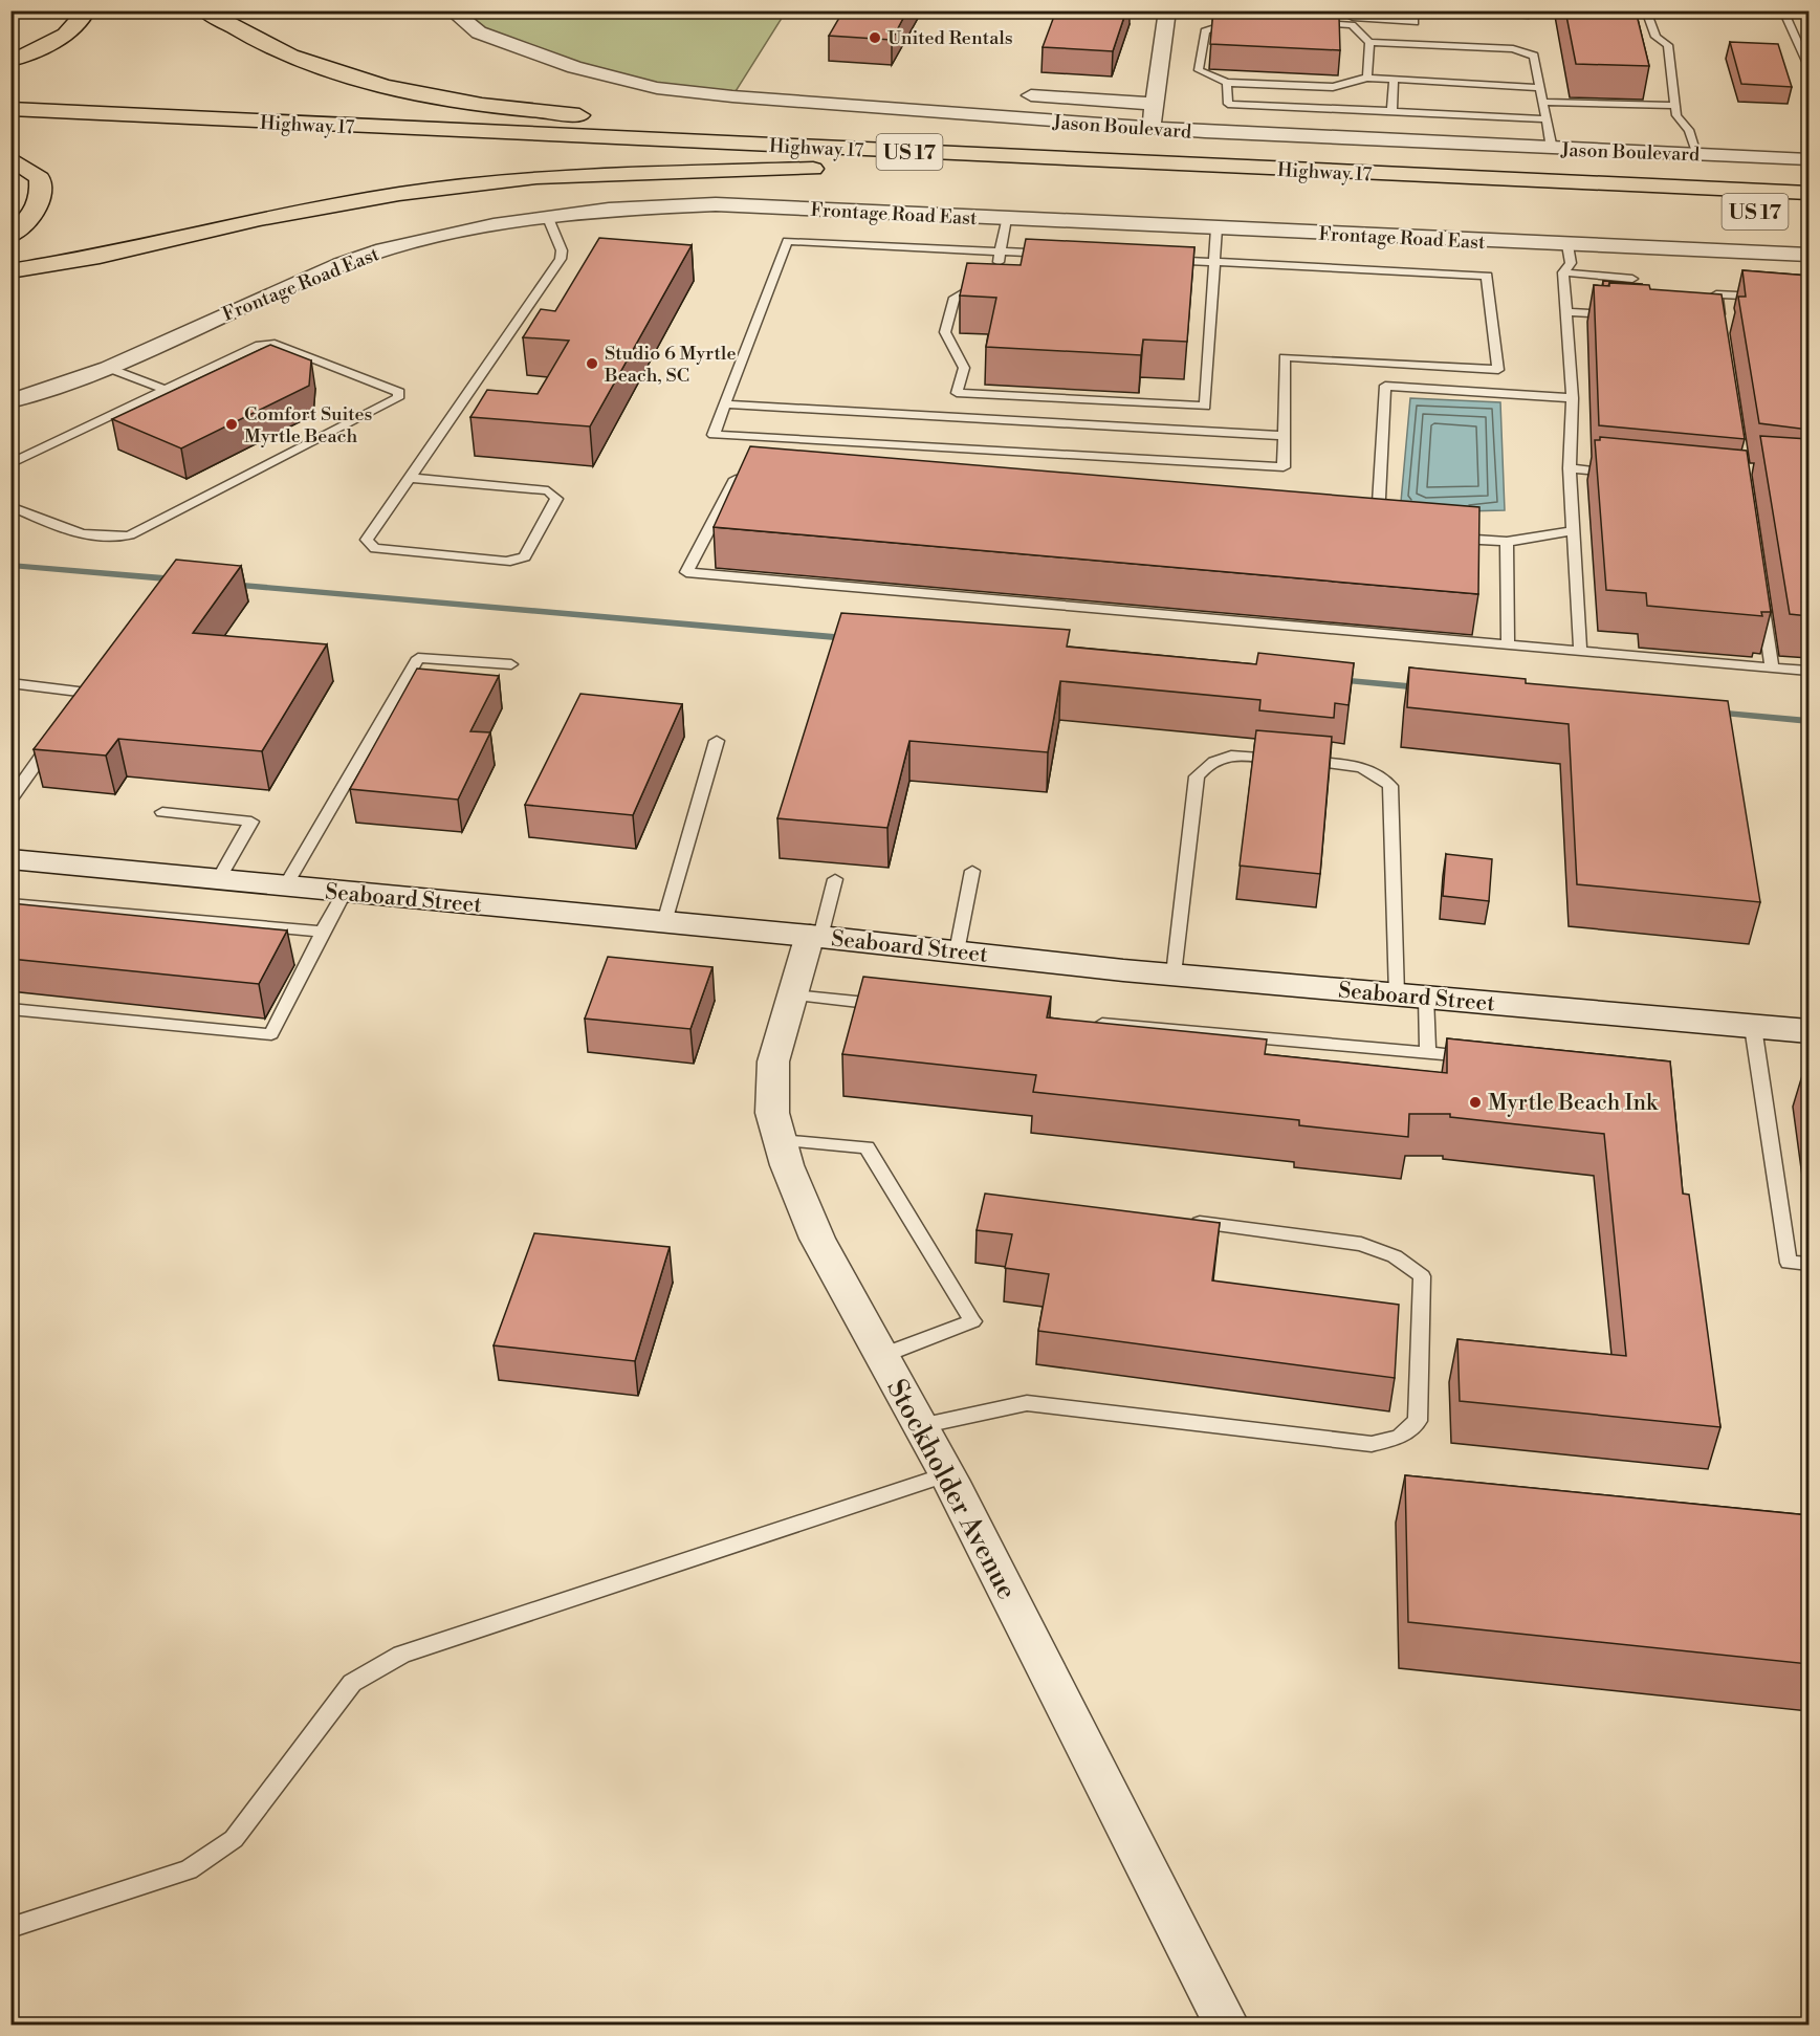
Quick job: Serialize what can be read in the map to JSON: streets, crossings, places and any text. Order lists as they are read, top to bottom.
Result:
{
  "streets": {
    "highway": ["Highway 17", "US 17"],
    "street": [
      "Jason Boulevard",
      "Frontage Road East",
      "Seaboard Street",
      "Stockholder Avenue"
    ]
  },
  "crossings": [
    ["Seaboard Street", "Stockholder Avenue"]
  ],
  "places": [
    "United Rentals",
    "Studio 6 Myrtle Beach, SC",
    "Comfort Suites Myrtle Beach",
    "Myrtle Beach Ink"
  ]
}
